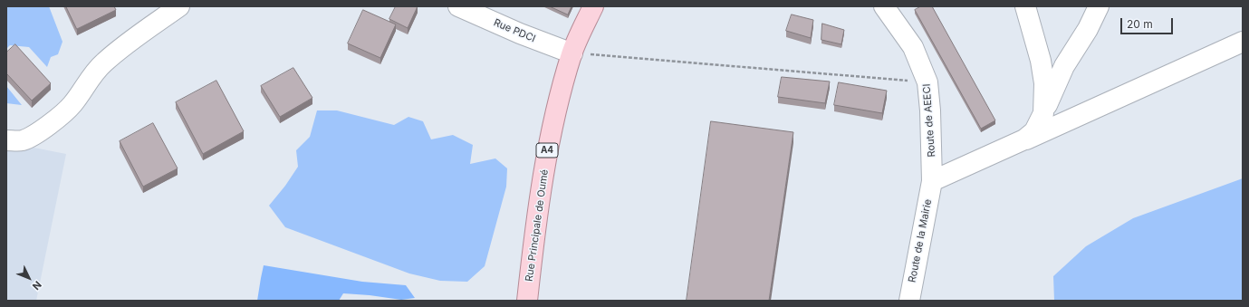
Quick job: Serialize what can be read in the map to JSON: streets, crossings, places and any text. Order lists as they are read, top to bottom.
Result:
{
  "streets": {
    "main road": ["A4", "Rue Principale de Oumé"],
    "street": ["Rue PDCI", "Route de AEECI", "Route de la Mairie"]
  },
  "crossings": [
    ["Rue PDCI", "Rue Principale de Oumé"],
    ["Route de AEECI", "Route de la Mairie"]
  ],
  "scale_bar": "20 m",
  "north": "bottom right"
}
